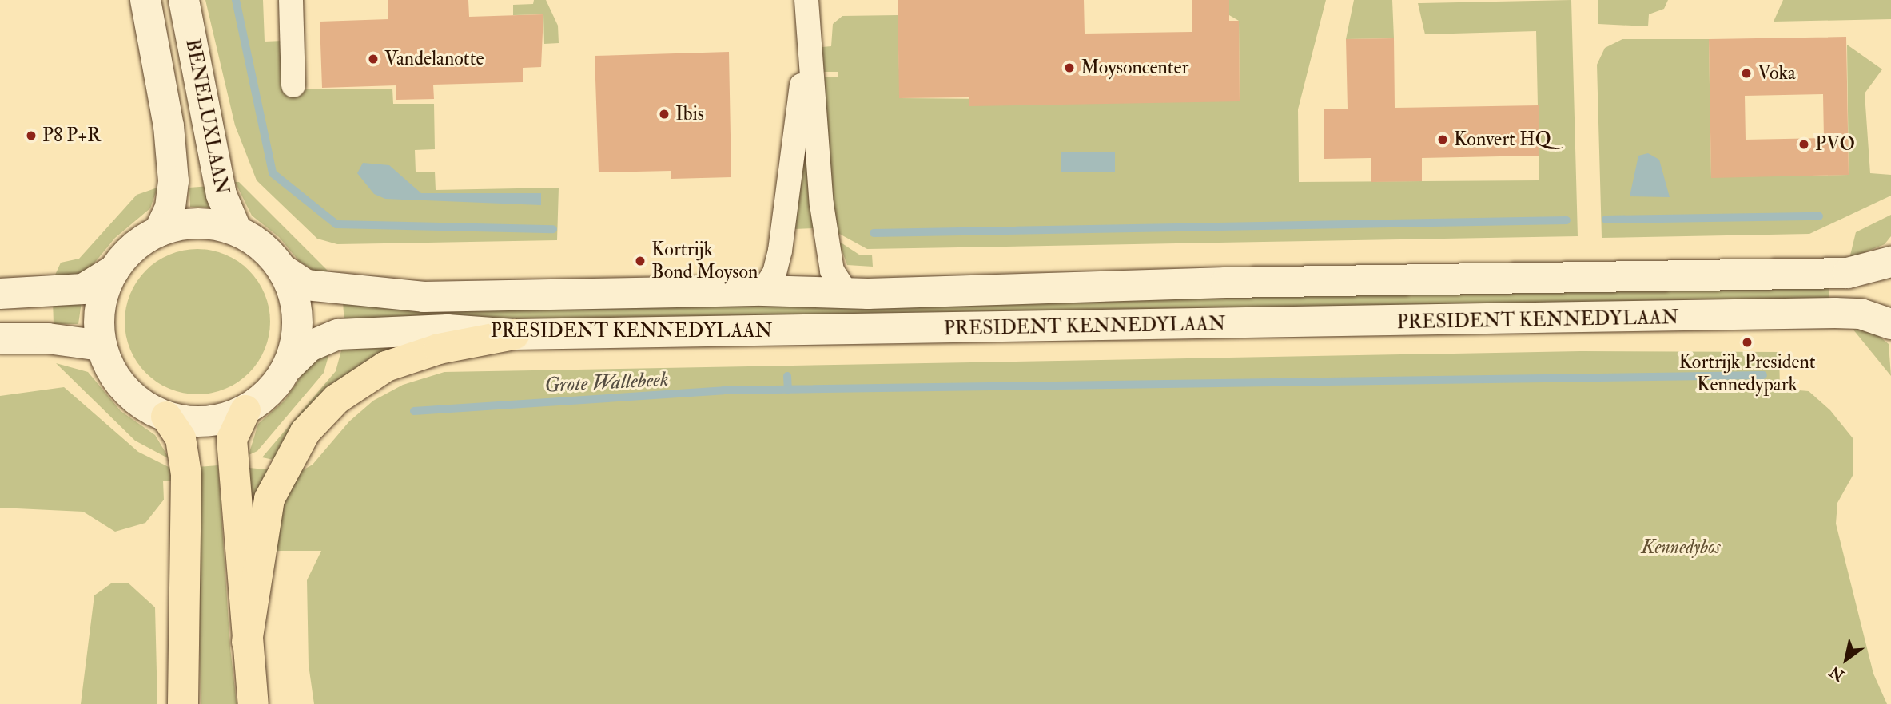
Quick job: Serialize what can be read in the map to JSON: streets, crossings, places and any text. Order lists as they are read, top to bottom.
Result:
{
  "streets": {
    "main road": ["BENELUXLAAN", "PRESIDENT KENNEDYLAAN"]
  },
  "crossings": [
    ["BENELUXLAAN", "PRESIDENT KENNEDYLAAN"]
  ],
  "water": ["Grote Wallebeek"],
  "parks": ["Kennedybos"],
  "places": [
    "Vandelanotte",
    "Moysoncenter",
    "Voka",
    "Ibis",
    "P8 P+R",
    "Konvert HQ",
    "PVO",
    "Kortrijk Bond Moyson",
    "Kortrijk President Kennedypark"
  ],
  "north": "bottom left"
}
